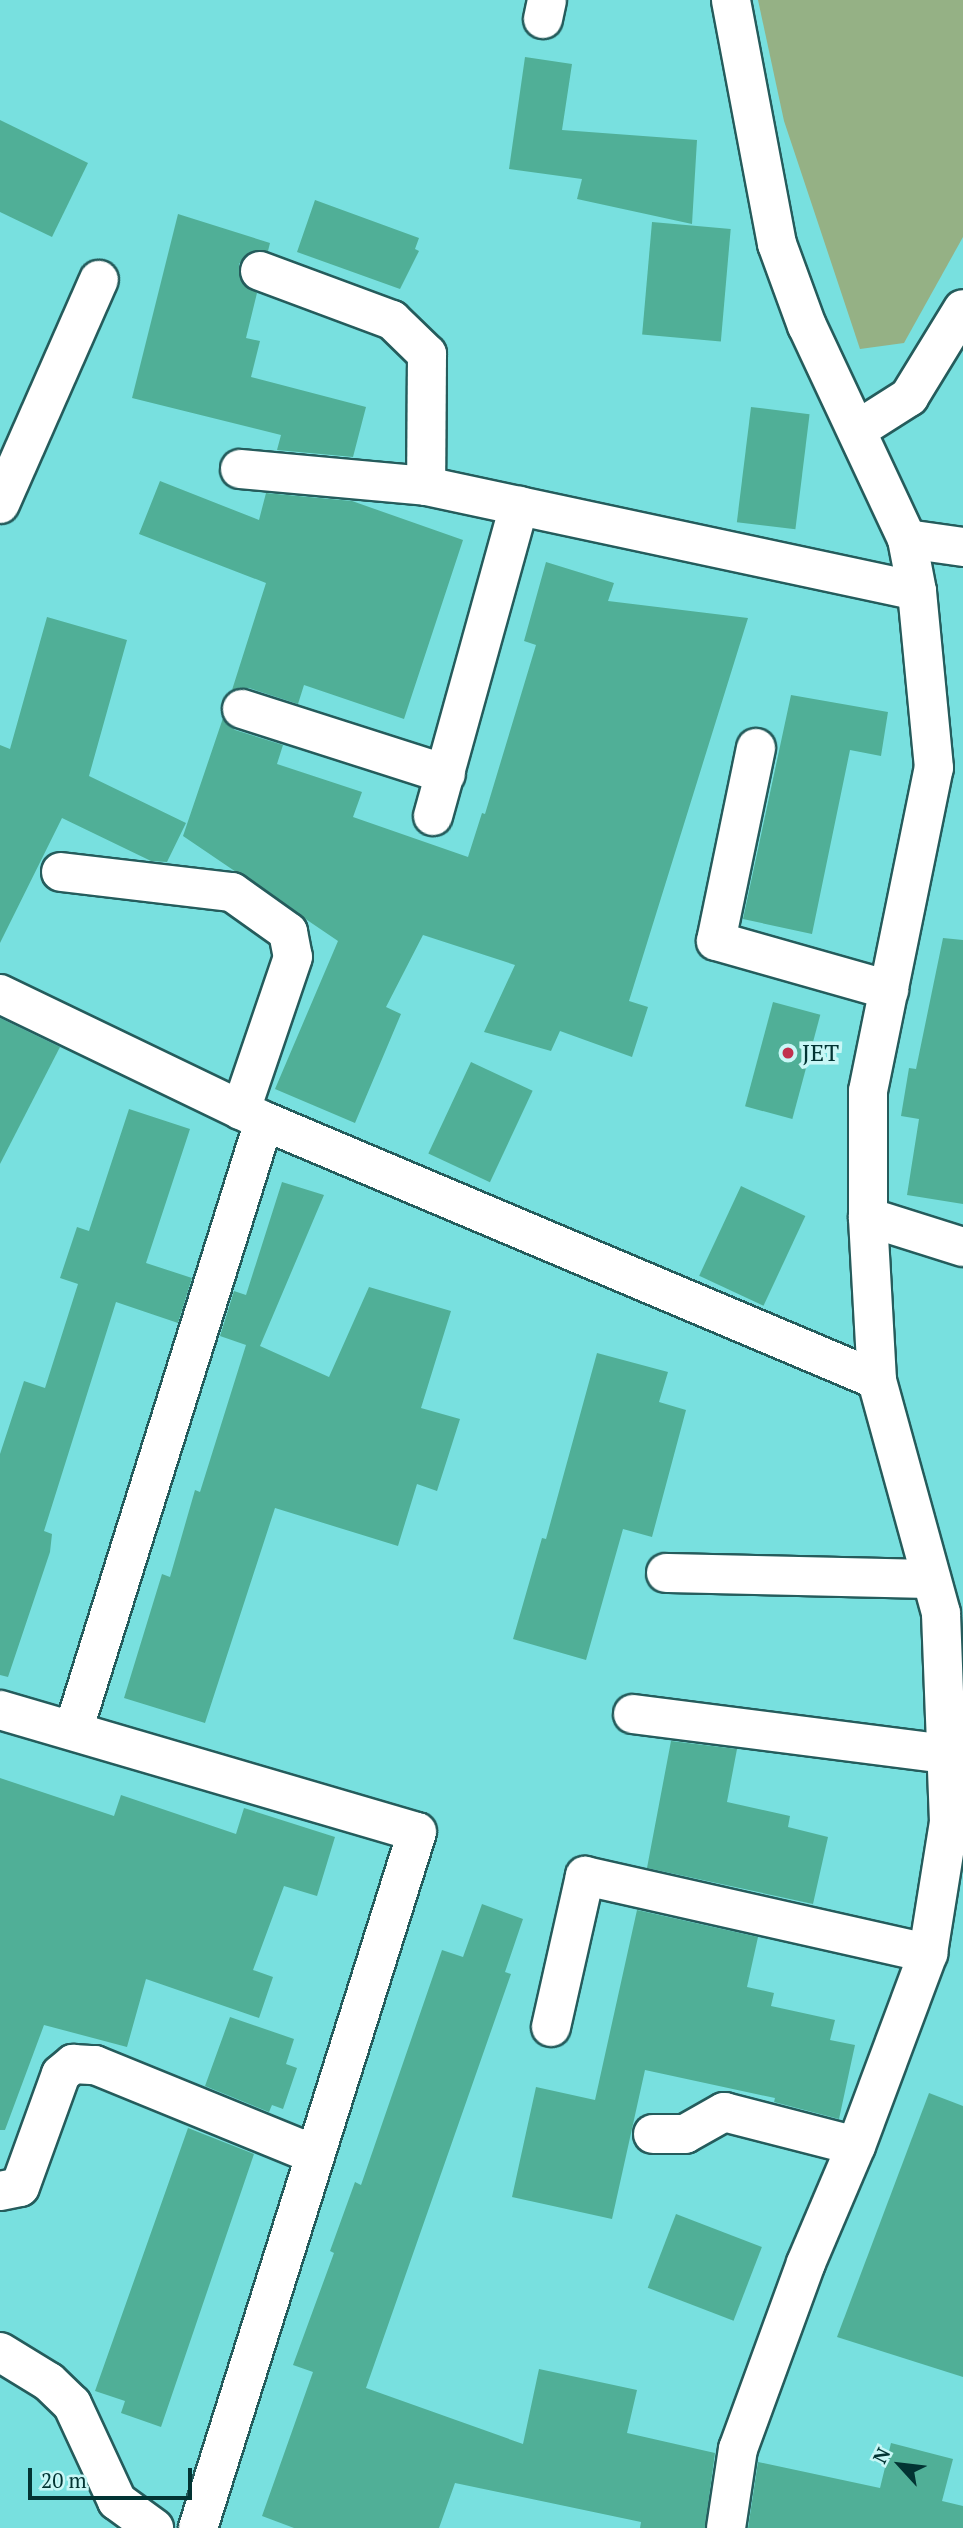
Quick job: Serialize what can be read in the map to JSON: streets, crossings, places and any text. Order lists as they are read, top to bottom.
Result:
{
  "places": ["JET"],
  "scale_bar": "20 m",
  "north": "top left"
}
